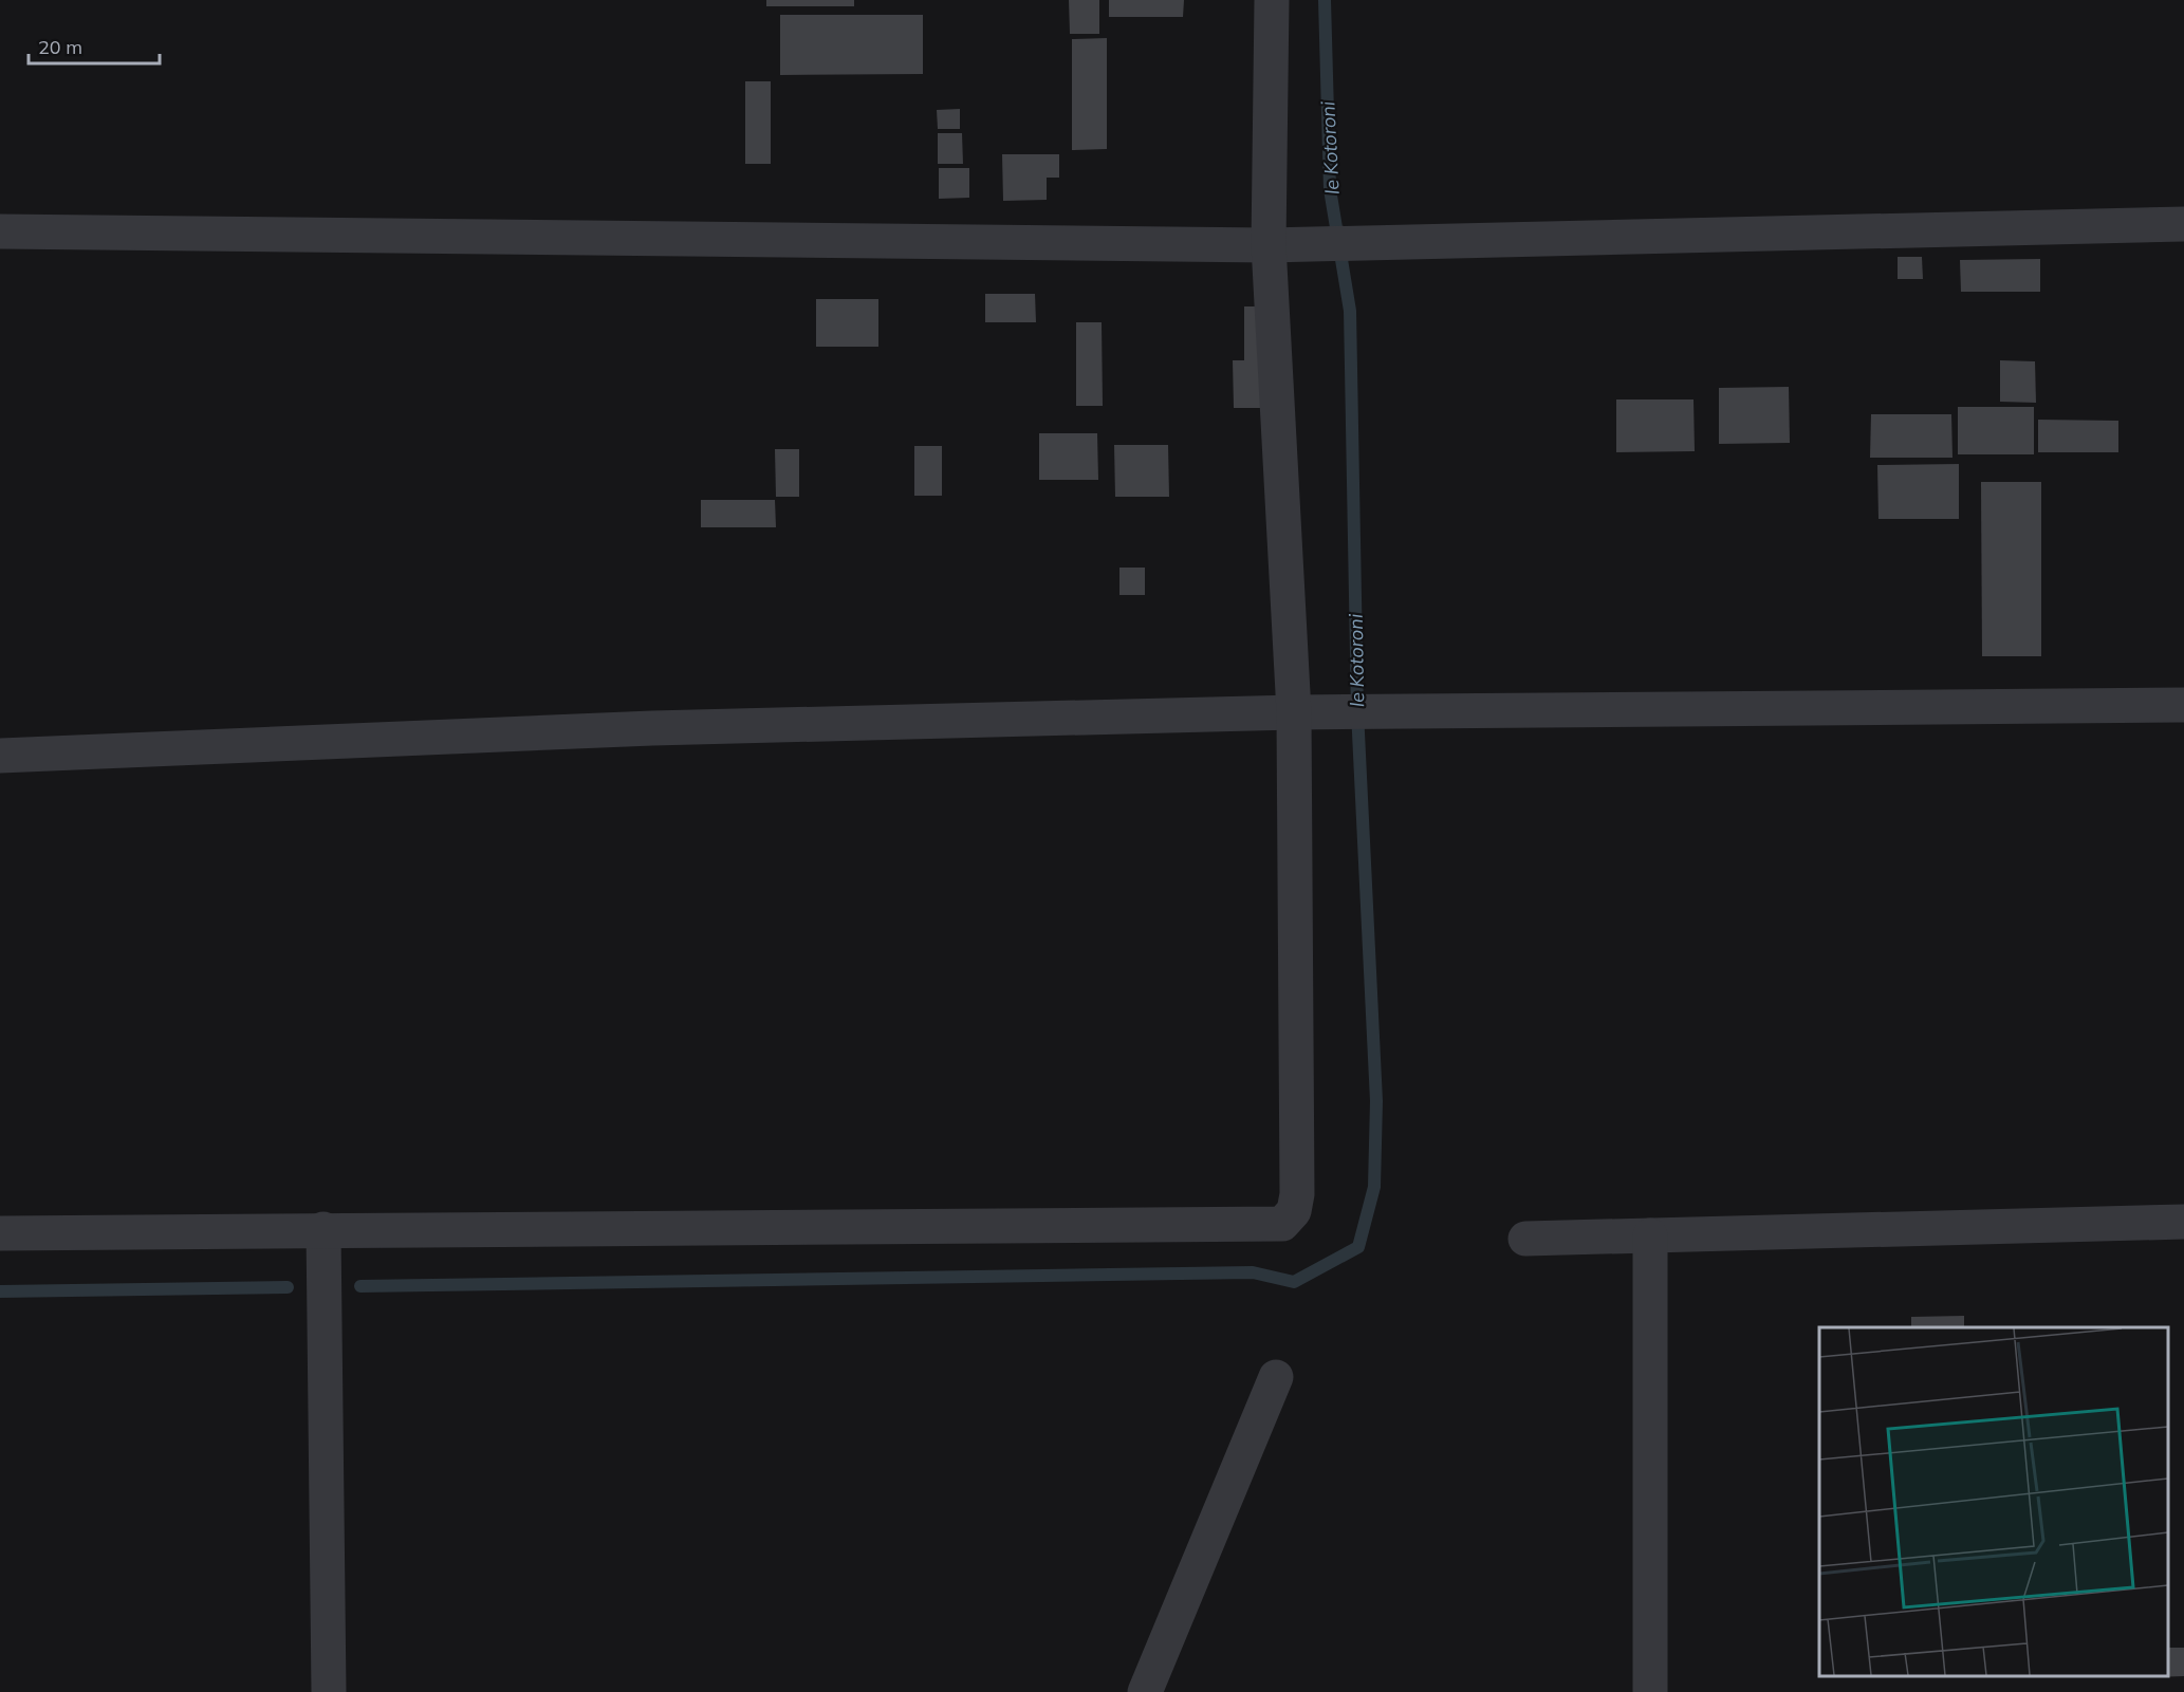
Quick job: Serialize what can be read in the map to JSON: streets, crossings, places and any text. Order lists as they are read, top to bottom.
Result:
{
  "water": ["le Kotoroni"],
  "scale_bar": "20 m"
}
